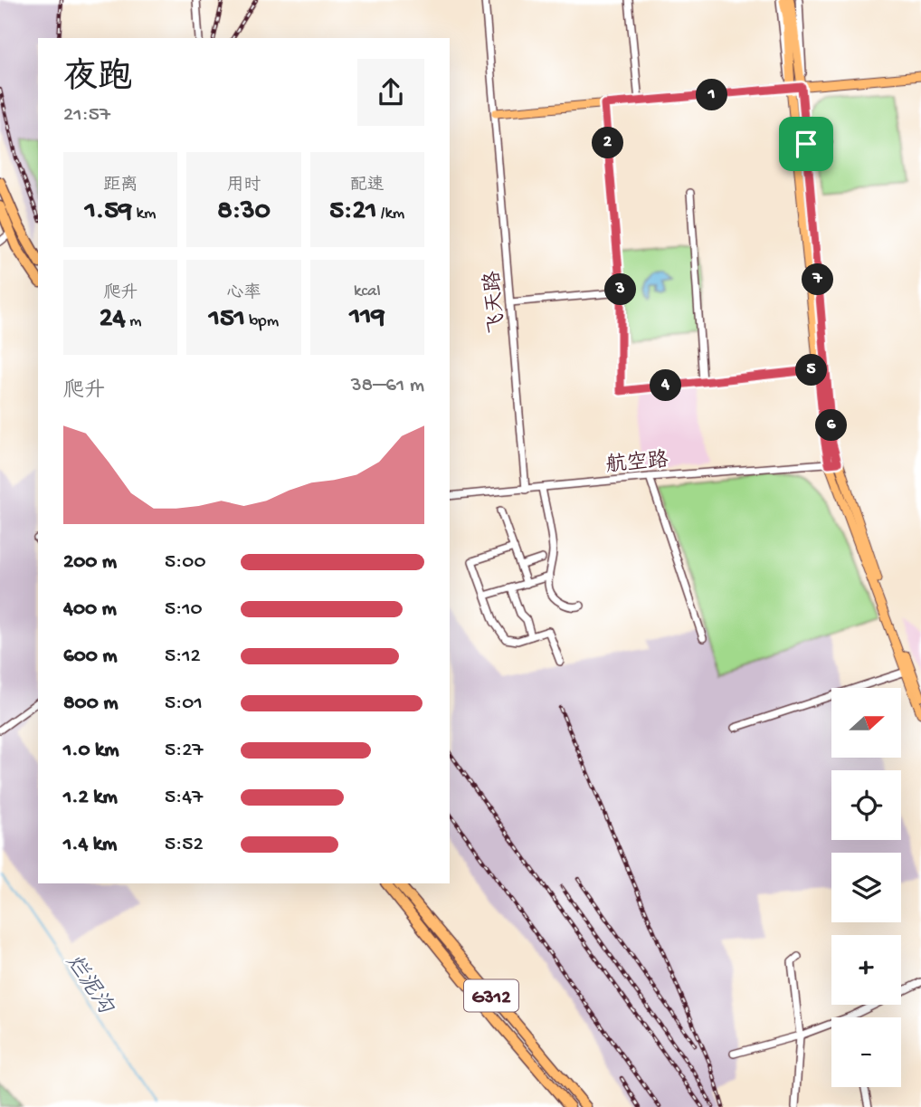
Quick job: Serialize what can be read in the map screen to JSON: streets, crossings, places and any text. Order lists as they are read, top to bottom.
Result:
{
  "streets": {
    "highway": ["G312"],
    "street": ["飞天路", "航空路"]
  },
  "crossings": [
    ["飞天路", "航空路"]
  ],
  "water": ["烂泥沟"],
  "north": "right",
  "page": {
    "heading": ["夜跑", "21:57"],
    "pins": [
      "1",
      "2",
      "7",
      "3",
      "5",
      "4",
      "6"
    ],
    "stats": [
      ["距离", "1.59 km"],
      ["用时", "8:30"],
      ["配速", "5:21 /km"],
      ["爬升", "24 m"],
      ["心率", "151 bpm"],
      ["kcal", "119"]
    ],
    "chart": ["爬升", "38–61 m"],
    "list": [
      {
        "name": "200 m",
        "note": "5:00"
      },
      {
        "name": "400 m",
        "note": "5:10"
      },
      {
        "name": "600 m",
        "note": "5:12"
      },
      {
        "name": "800 m",
        "note": "5:01"
      },
      {
        "name": "1.0 km",
        "note": "5:27"
      },
      {
        "name": "1.2 km",
        "note": "5:47"
      },
      {
        "name": "1.4 km",
        "note": "5:52"
      }
    ],
    "map_buttons": ["+", "−"]
  }
}
